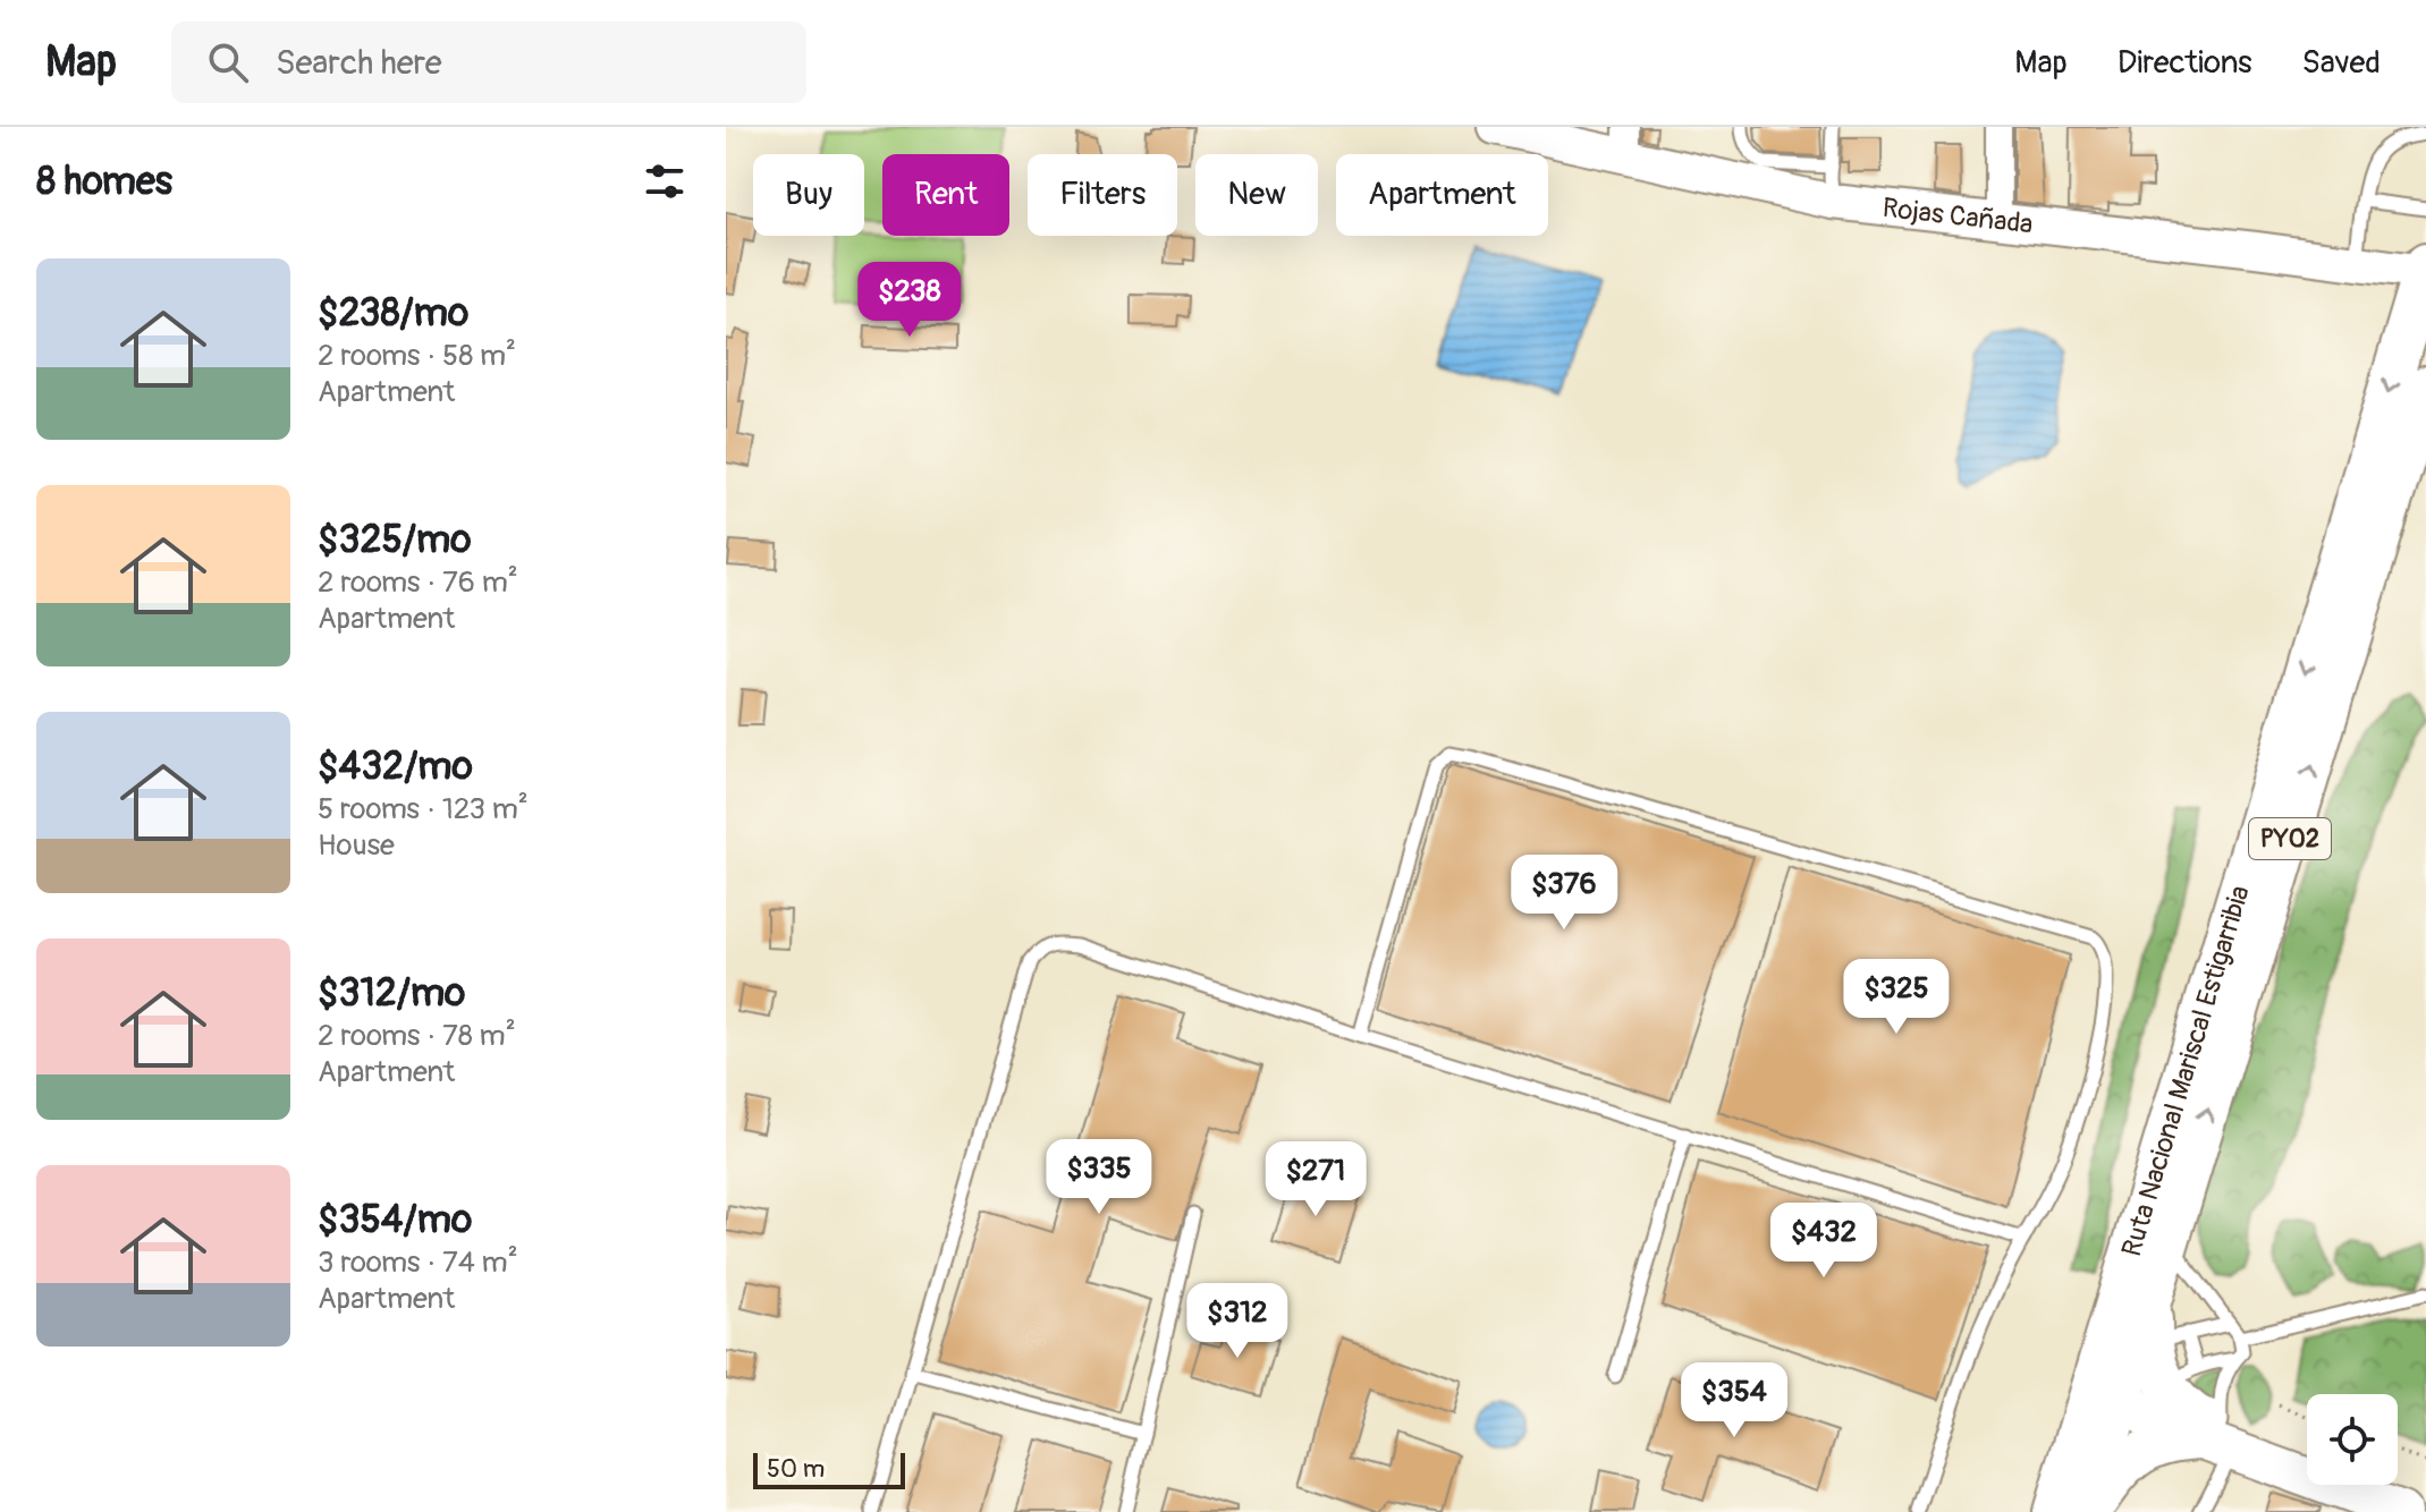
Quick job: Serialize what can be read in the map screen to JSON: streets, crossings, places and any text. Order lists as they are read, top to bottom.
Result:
{
  "streets": {
    "highway": ["PY02", "Ruta Nacional Mariscal Estigarribia"],
    "main road": ["Rojas Cañada"]
  },
  "crossings": [
    ["Rojas Cañada", "Ruta Nacional Mariscal Estigarribia"]
  ],
  "scale_bar": "50 m",
  "page": {
    "header": "Map",
    "search": "Search here",
    "nav": ["Map", "Directions", "Saved"],
    "heading": "8 homes",
    "chip": [
      "Buy",
      "Rent",
      "Filters",
      "New",
      "Apartment"
    ],
    "list": [
      {
        "name": "$238/mo",
        "note": "2 rooms · 58 m² · Apartment"
      },
      {
        "name": "$325/mo",
        "note": "2 rooms · 76 m² · Apartment"
      },
      {
        "name": "$432/mo",
        "note": "5 rooms · 123 m² · House"
      },
      {
        "name": "$312/mo",
        "note": "2 rooms · 78 m² · Apartment"
      },
      {
        "name": "$354/mo",
        "note": "3 rooms · 74 m² · Apartment"
      }
    ],
    "price": [
      "$238",
      "$376",
      "$325",
      "$335",
      "$271",
      "$432",
      "$312",
      "$354"
    ],
    "scale": "50 m"
  }
}
